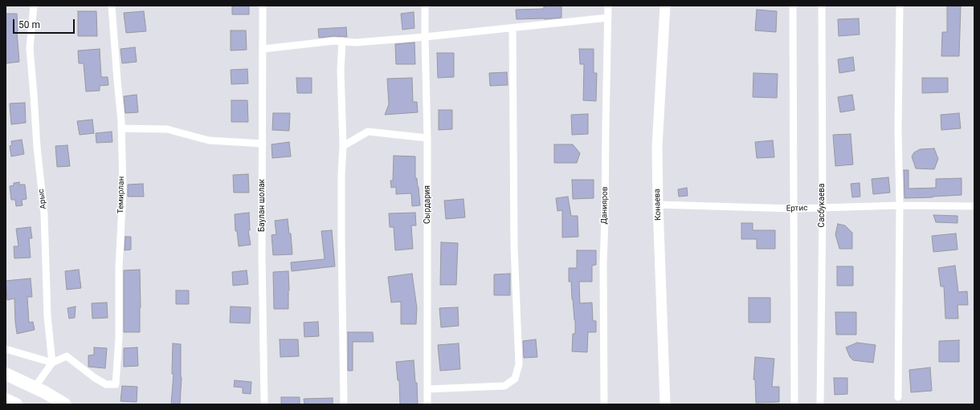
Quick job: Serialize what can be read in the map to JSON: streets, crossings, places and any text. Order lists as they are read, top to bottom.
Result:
{
  "streets": {
    "main road": ["Конаева"],
    "street": [
      "Темирлан",
      "Арыс",
      "Сырдария",
      "Баулан шолак",
      "Данияров",
      "Сасбукаева",
      "Ертис"
    ]
  },
  "crossings": [
    ["Темирлан", "Арыс"],
    ["Конаева", "Ертис"],
    ["Сасбукаева", "Ертис"]
  ],
  "scale_bar": "50 m"
}
